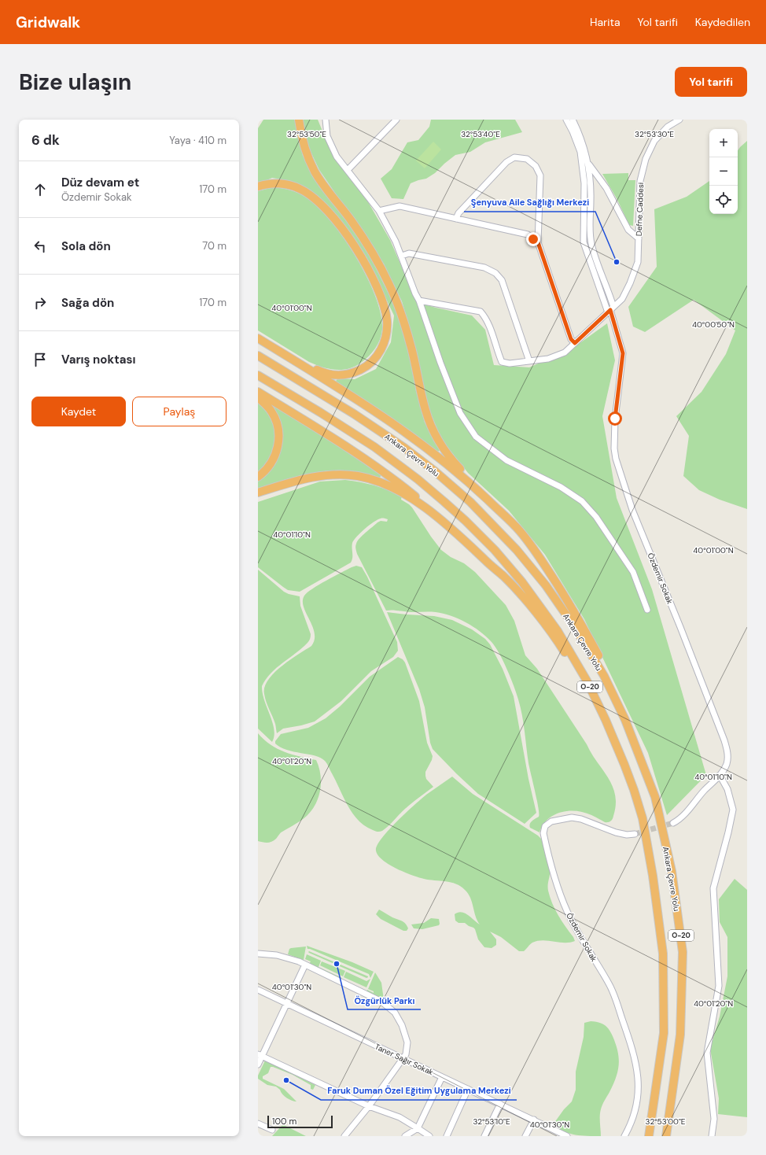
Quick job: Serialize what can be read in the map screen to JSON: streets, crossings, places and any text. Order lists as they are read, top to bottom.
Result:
{
  "streets": {
    "highway": ["Ankara Çevre Yolu", "O-20"],
    "street": ["Defne Caddesi", "Özdemir Sokak", "Taner Sağır Sokak"]
  },
  "crossings": [
    ["Defne Caddesi", "Özdemir Sokak"]
  ],
  "places": ["Şenyuva Aile Sağlığı Merkezi", "Özgürlük Parkı", "Faruk Duman Özel Eğitim Uygulama Merkezi"],
  "scale_bar": "100 m",
  "page": {
    "header": "Gridwalk",
    "nav": ["Harita", "Yol tarifi", "Kaydedilen"],
    "buttons": [
      "Yol tarifi",
      ["Kaydet", "Paylaş"]
    ],
    "title": "Bize ulaşın",
    "heading": ["6 dk", "Yaya · 410 m"],
    "map_buttons": ["+", "−"],
    "list": [
      ["Düz devam et", "Özdemir Sokak", "170 m"],
      ["Sola dön", "70 m"],
      ["Sağa dön", "170 m"],
      "Varış noktası"
    ],
    "scale": "100 m"
  },
  "coordinates": [
    "32°53'50\"E",
    "32°53'40\"E",
    "32°53'30\"E",
    "40°01'00\"N",
    "40°00'50\"N",
    "40°01'10\"N",
    "40°01'20\"N",
    "40°01'30\"N",
    "32°53'10\"E",
    "32°53'00\"E"
  ]
}
